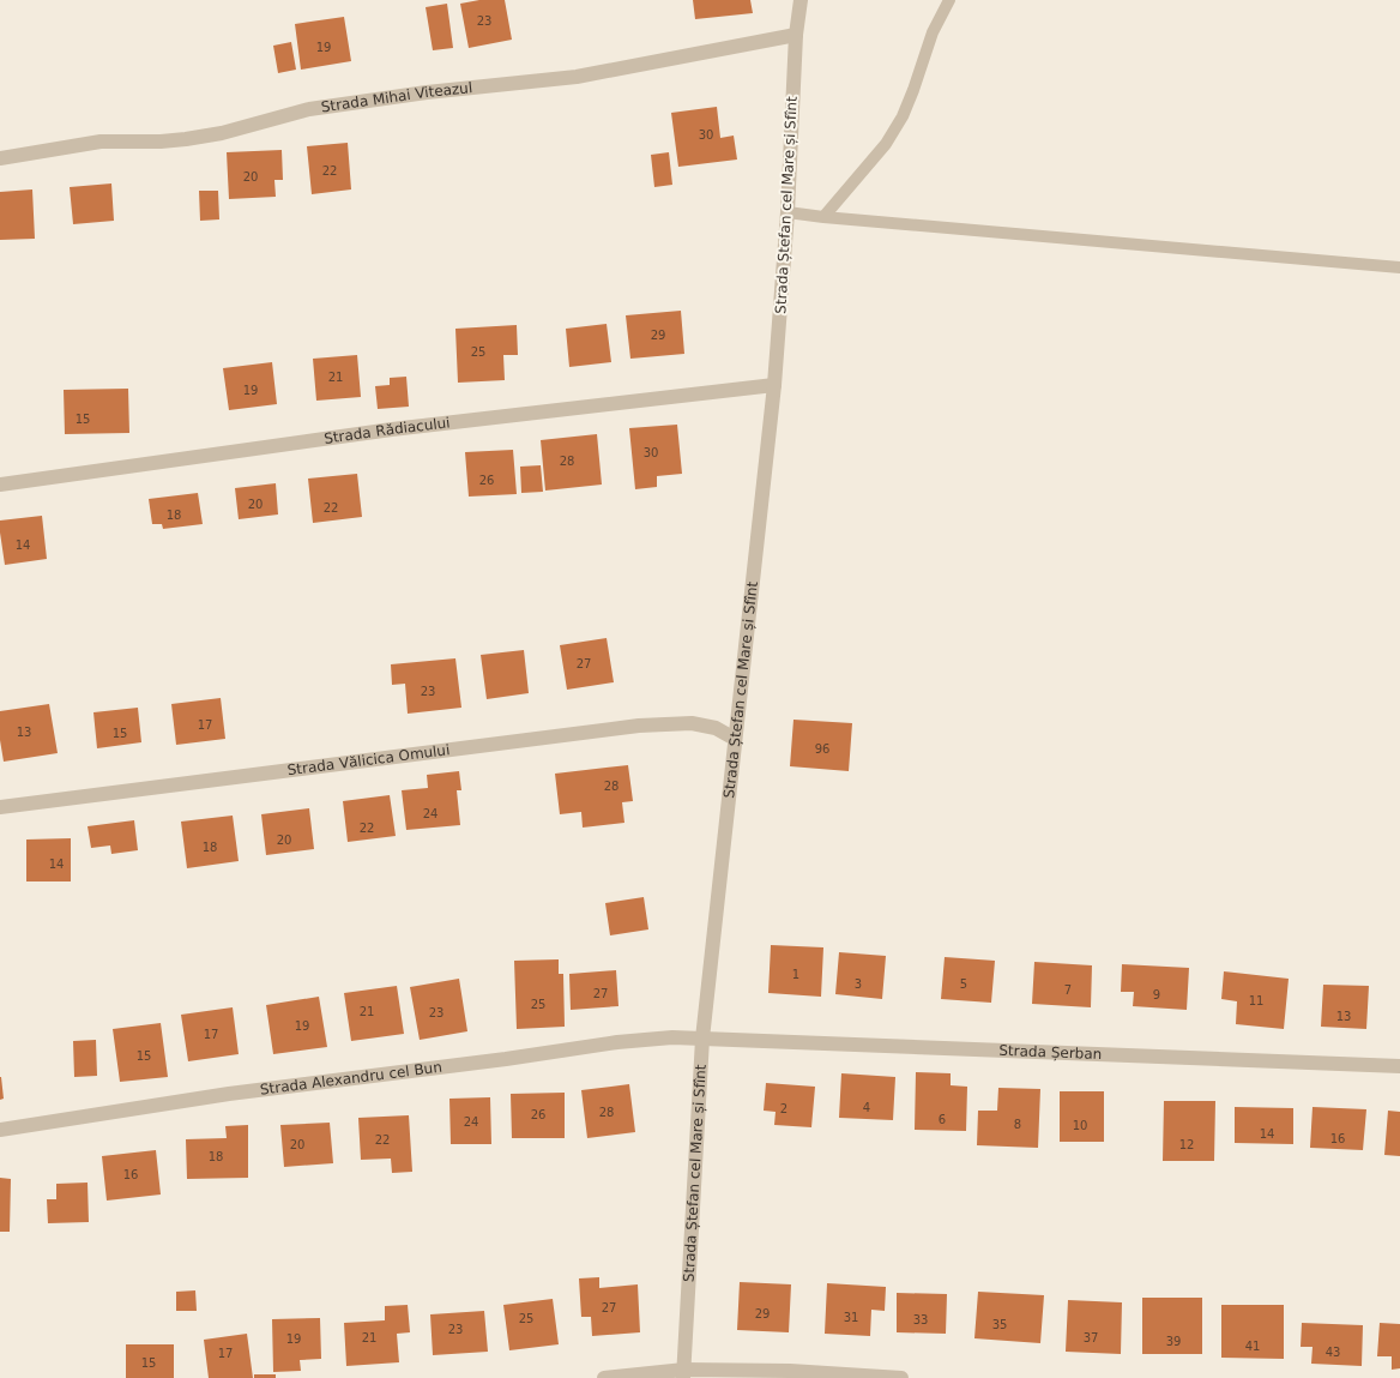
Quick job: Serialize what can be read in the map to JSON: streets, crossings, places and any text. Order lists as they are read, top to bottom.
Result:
{
  "streets": {
    "street": [
      "Strada Mihai Viteazul",
      "Strada Ștefan cel Mare și Sfînt",
      "Strada Rădiacului",
      "Strada Vălicica Omului",
      "Strada Șerban",
      "Strada Alexandru cel Bun"
    ]
  },
  "crossings": [
    ["Strada Mihai Viteazul", "Strada Ștefan cel Mare și Sfînt"],
    ["Strada Ștefan cel Mare și Sfînt", "Strada Rădiacului"],
    ["Strada Ștefan cel Mare și Sfînt", "Strada Vălicica Omului"],
    ["Strada Ștefan cel Mare și Sfînt", "Strada Șerban"],
    ["Strada Ștefan cel Mare și Sfînt", "Strada Alexandru cel Bun"],
    ["Strada Șerban", "Strada Alexandru cel Bun"]
  ],
  "house_numbers": [
    "23",
    "19",
    "30",
    "22",
    "20",
    "29",
    "25",
    "21",
    "19",
    "15",
    "30",
    "28",
    "26",
    "20",
    "22",
    "18",
    "14",
    "27",
    "23",
    "17",
    "13",
    "15",
    "96",
    "28",
    "24",
    "22",
    "20",
    "18",
    "14",
    "1",
    "3",
    "5",
    "7",
    "27",
    "9",
    "11",
    "25",
    "21",
    "23",
    "13",
    "19",
    "17",
    "15",
    "4",
    "2",
    "28",
    "26",
    "6",
    "24",
    "8",
    "10",
    "14",
    "16",
    "22",
    "20",
    "12",
    "18",
    "16",
    "27",
    "29",
    "31",
    "25",
    "33",
    "35",
    "23",
    "21",
    "37",
    "19",
    "39",
    "41",
    "43",
    "17",
    "15"
  ]
}
